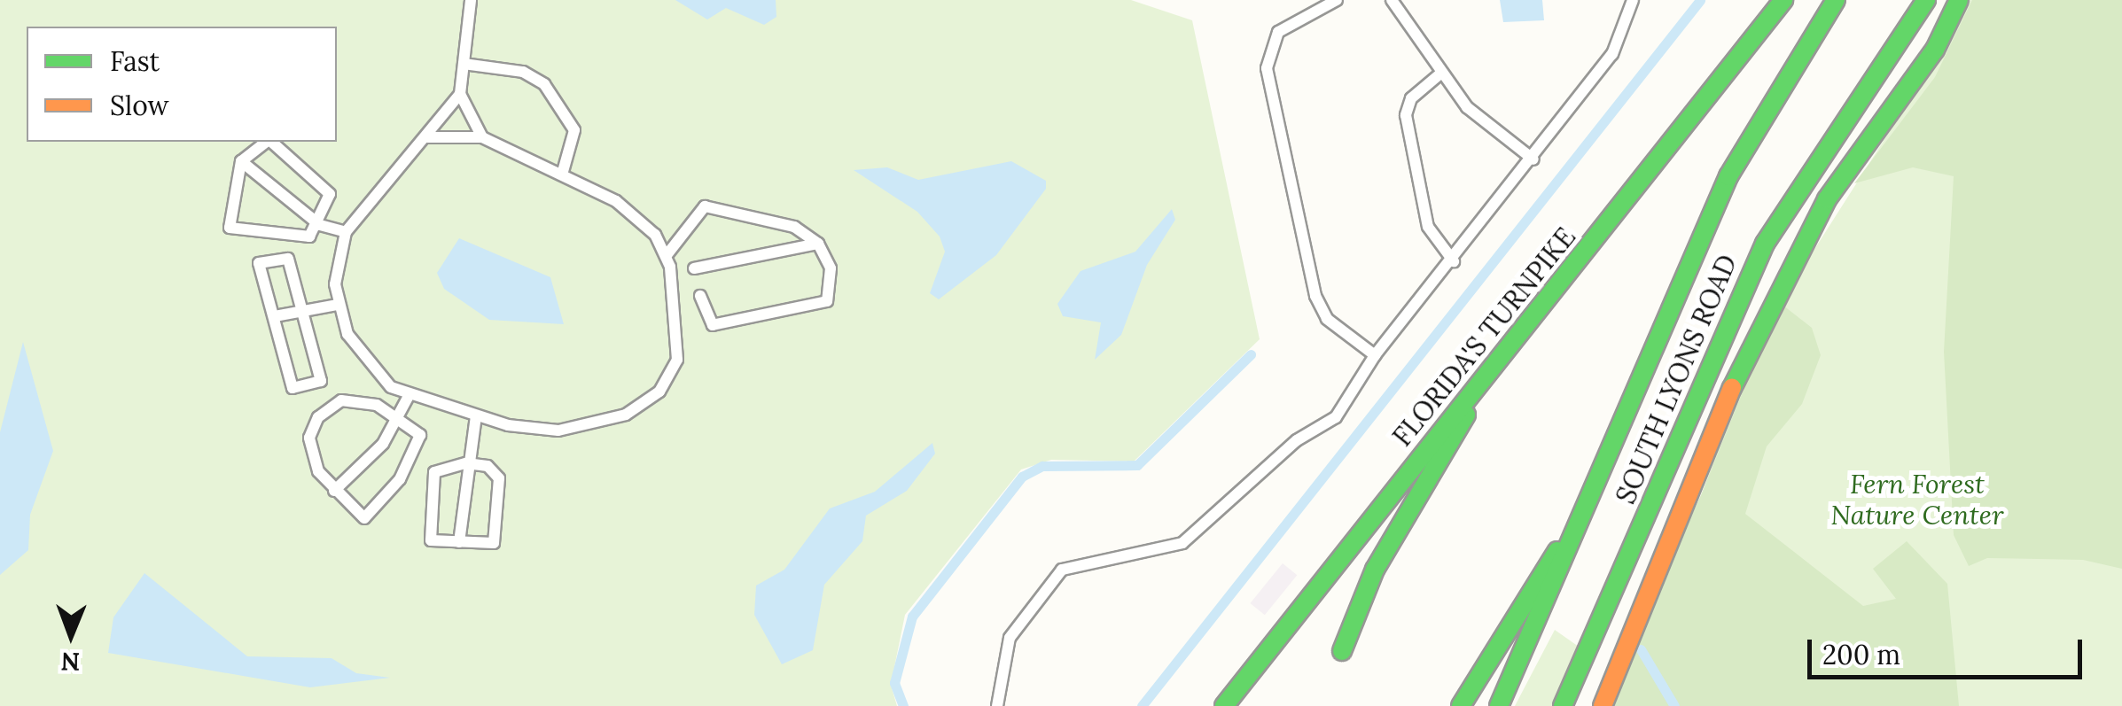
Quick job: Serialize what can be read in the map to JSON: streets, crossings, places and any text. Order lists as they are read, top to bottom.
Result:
{
  "streets": {
    "main road": ["FLORIDA'S TURNPIKE", "SOUTH LYONS ROAD"]
  },
  "parks": ["Fern Forest Nature Center"],
  "legend": ["Fast", "Slow"],
  "scale_bar": "200 m",
  "north": "bottom"
}
